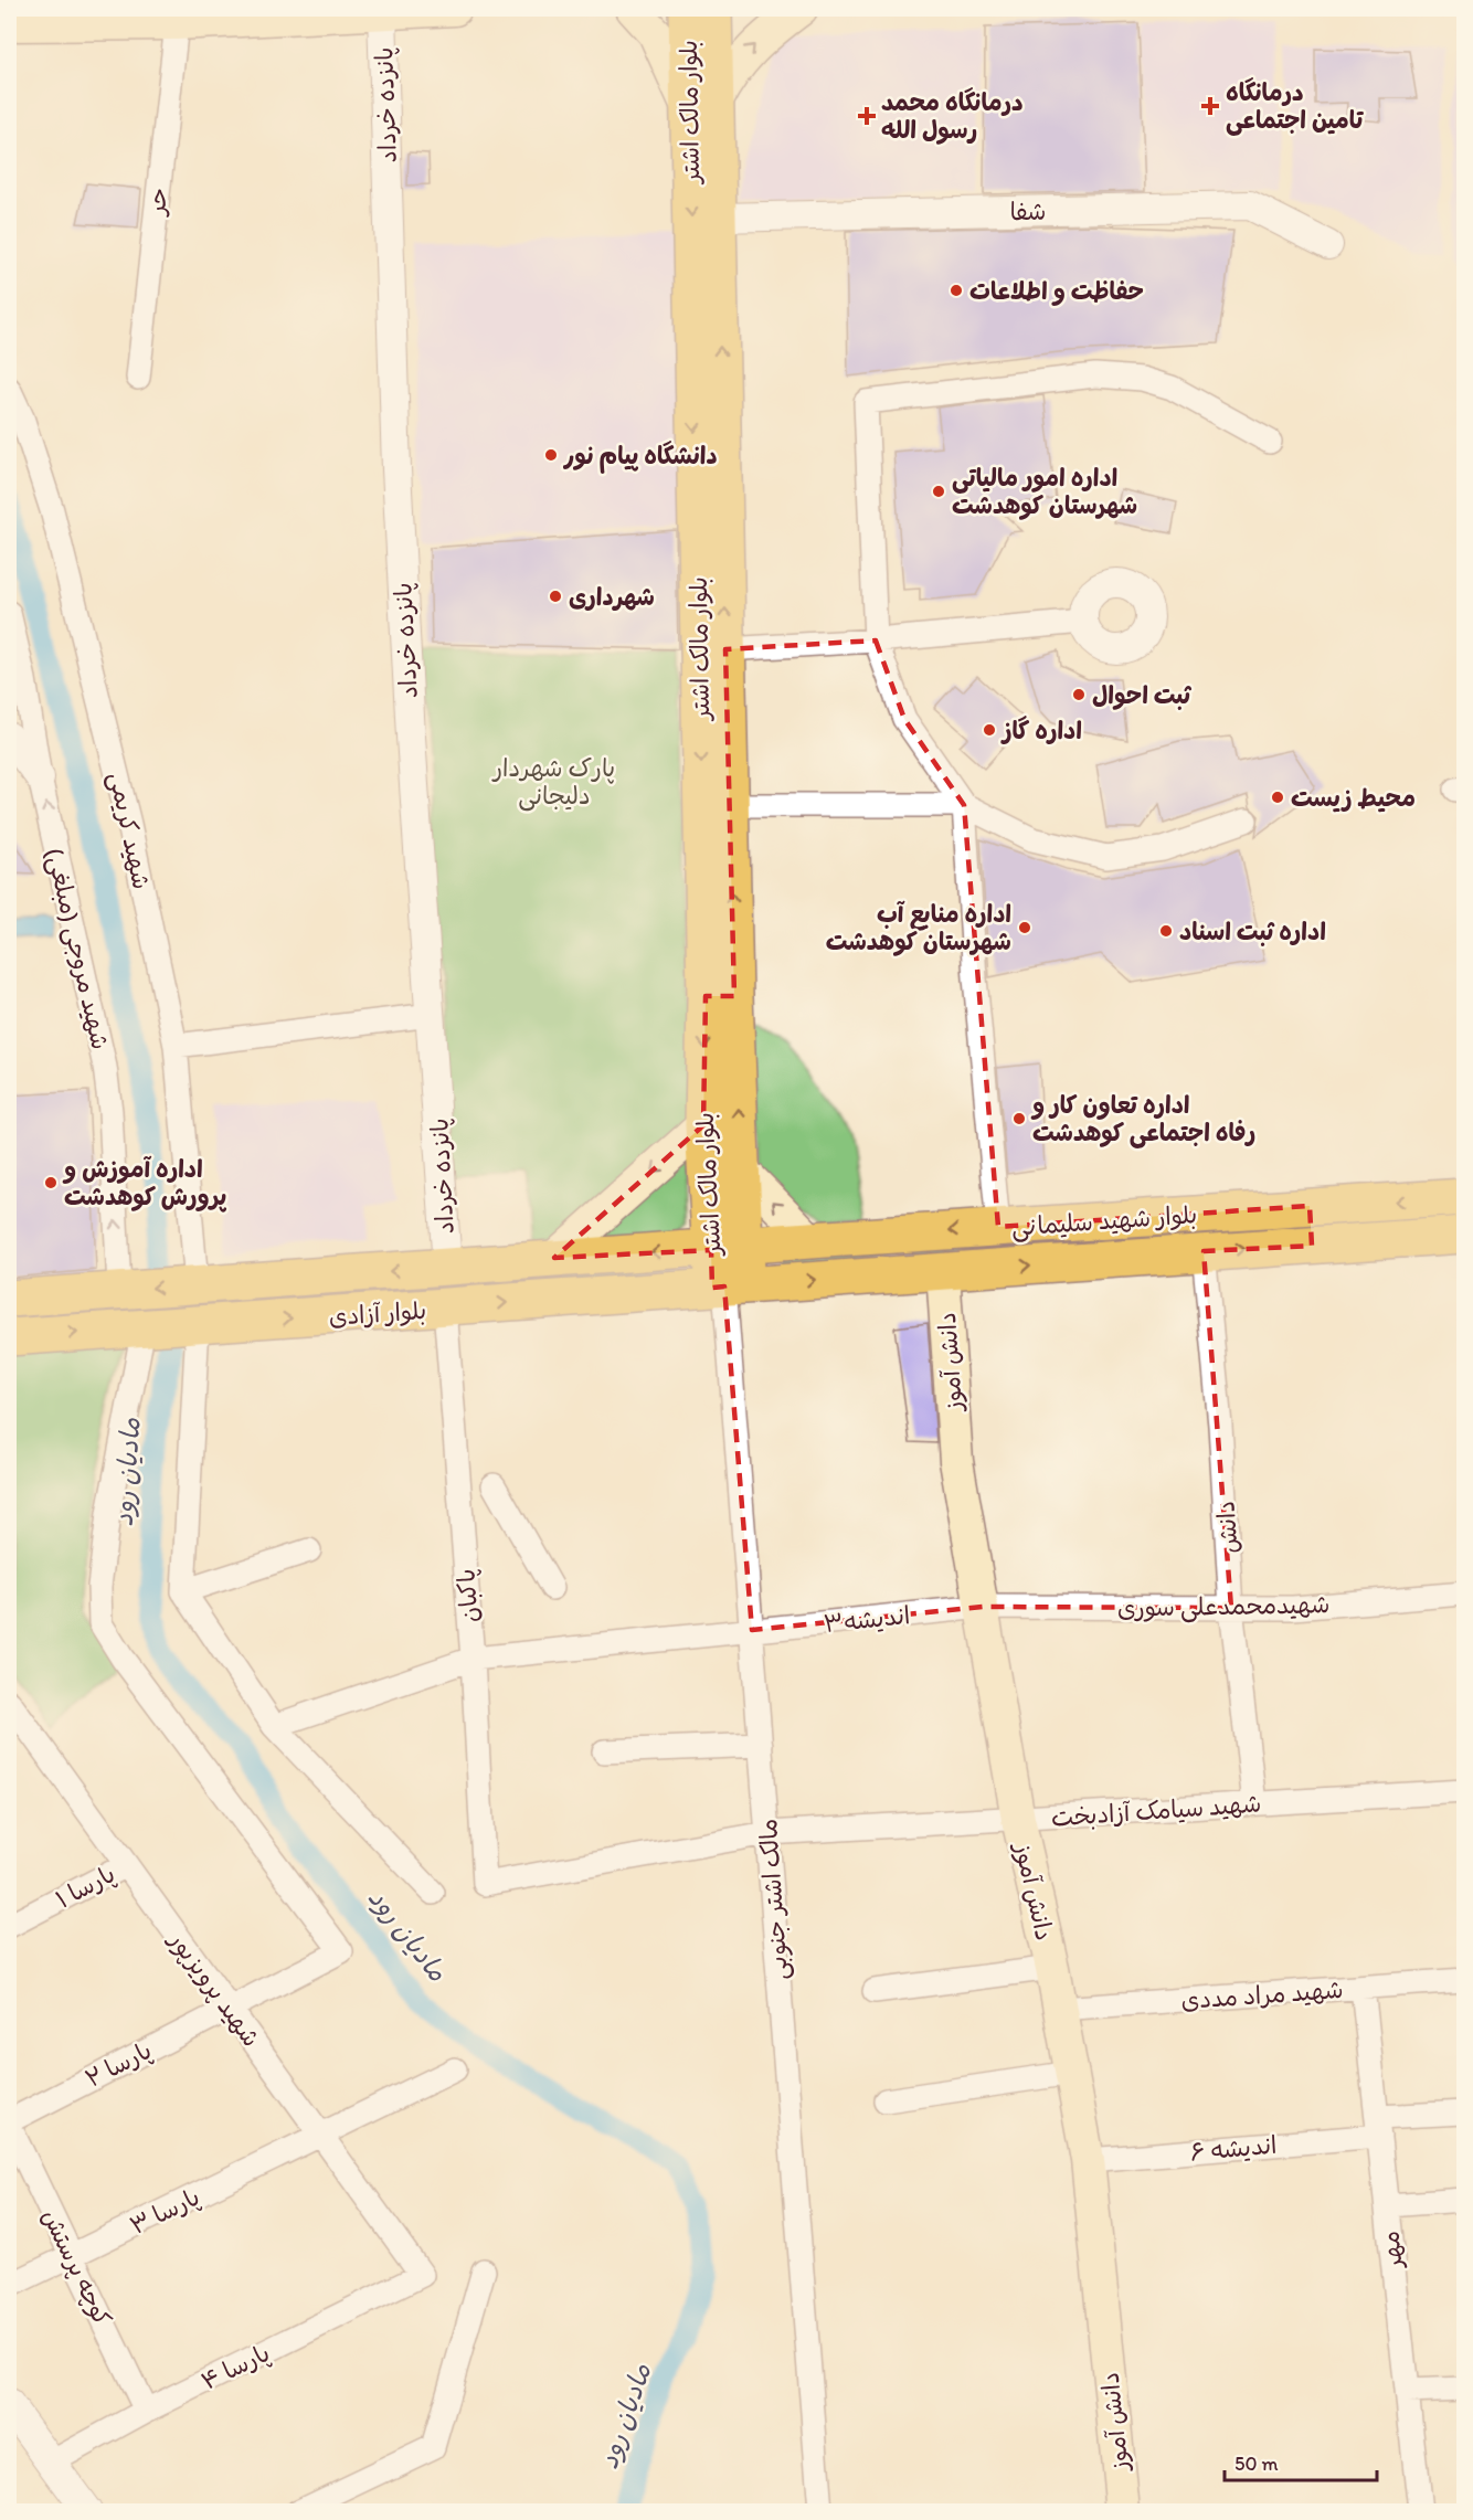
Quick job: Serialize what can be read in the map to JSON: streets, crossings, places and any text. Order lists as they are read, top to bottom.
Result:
{
  "streets": {
    "main road": [
      "بلوار مالک اشتر",
      "بلوار شهید سلیمانی",
      "بلوار آزادی",
      "دانش آموز"
    ],
    "street": [
      "پانزده خرداد",
      "حر",
      "شفا",
      "شهید کریمی",
      "شهید مروجی (مبلغی)",
      "دانش",
      "پاکبان",
      "شهیدمحمدعلی سوری",
      "اندیشه۳",
      "شهید سیامک آزادبخت",
      "پارسا ۱",
      "مالک اشتر جنوبی",
      "شهید پرویزپور",
      "شهید مراد مددی",
      "پارسا ۲",
      "اندیشه ۶",
      "پارسا ۳",
      "مهر",
      "کوچه پرستش",
      "پارسا ۴"
    ]
  },
  "crossings": [
    ["پانزده خرداد", "بلوار آزادی"],
    ["بلوار مالک اشتر", "شفا"],
    ["بلوار مالک اشتر", "بلوار شهید سلیمانی"],
    ["بلوار مالک اشتر", "بلوار آزادی"],
    ["بلوار مالک اشتر", "مالک اشتر جنوبی"],
    ["شهید کریمی", "بلوار آزادی"],
    ["شهید مروجی (مبلغی)", "بلوار آزادی"],
    ["بلوار شهید سلیمانی", "بلوار آزادی"],
    ["بلوار شهید سلیمانی", "دانش آموز"],
    ["بلوار شهید سلیمانی", "دانش"],
    ["بلوار شهید سلیمانی", "مالک اشتر جنوبی"],
    ["بلوار آزادی", "پاکبان"],
    ["بلوار آزادی", "مالک اشتر جنوبی"],
    ["بلوار آزادی", "پارسا ۲"],
    ["دانش آموز", "شهیدمحمدعلی سوری"],
    ["دانش آموز", "اندیشه۳"],
    ["دانش آموز", "شهید سیامک آزادبخت"],
    ["دانش آموز", "شهید مراد مددی"],
    ["دانش آموز", "اندیشه ۶"],
    ["دانش", "شهیدمحمدعلی سوری"],
    ["دانش", "شهید سیامک آزادبخت"],
    ["پاکبان", "اندیشه۳"],
    ["پاکبان", "شهید سیامک آزادبخت"],
    ["شهیدمحمدعلی سوری", "اندیشه۳"],
    ["اندیشه۳", "مالک اشتر جنوبی"],
    ["شهید سیامک آزادبخت", "مالک اشتر جنوبی"],
    ["پارسا ۱", "شهید پرویزپور"],
    ["شهید پرویزپور", "پارسا ۲"],
    ["شهید پرویزپور", "پارسا ۳"],
    ["شهید پرویزپور", "پارسا ۴"],
    ["شهید مراد مددی", "مهر"],
    ["پارسا ۲", "کوچه پرستش"],
    ["اندیشه ۶", "مهر"],
    ["پارسا ۳", "کوچه پرستش"],
    ["کوچه پرستش", "پارسا ۴"]
  ],
  "one_way": ["شهید مروجی (مبلغی)"],
  "water": ["مادیان رود"],
  "parks": ["پارک شهردار دلیجانی"],
  "places": {
    "health": ["درمانگاه تامین اجتماعی", "درمانگاه محمد رسول الله"],
    "other": [
      "حفاظت و اطلاعات",
      "دانشگاه پیام نور",
      "اداره امور مالیاتی شهرستان کوهدشت",
      "شهرداری",
      "ثبت احوال",
      "اداره گاز",
      "محیط زیست",
      "اداره منابع آب شهرستان کوهدشت",
      "اداره ثبت اسناد",
      "اداره تعاون کار و رفاه اجتماعی کوهدشت",
      "اداره آموزش و پرورش کوهدشت"
    ]
  },
  "scale_bar": "50 m"
}
